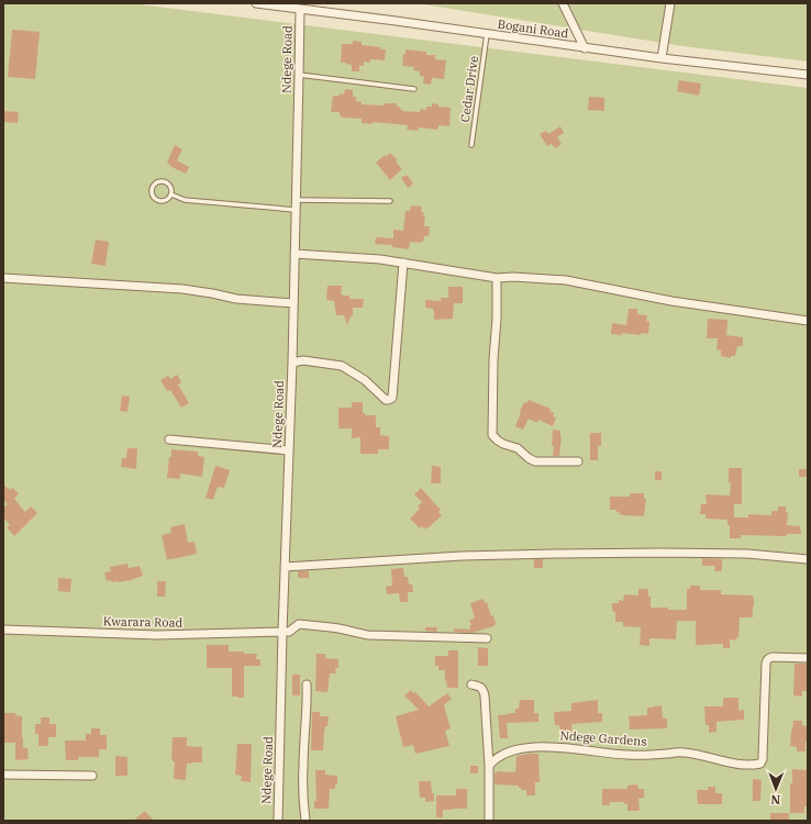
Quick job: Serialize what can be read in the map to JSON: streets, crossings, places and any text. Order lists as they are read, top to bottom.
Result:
{
  "streets": {
    "street": [
      "Bogani Road",
      "Ndege Road",
      "Kwarara Road",
      "Ndege Gardens"
    ],
    "lane": ["Cedar Drive"]
  },
  "crossings": [
    ["Bogani Road", "Ndege Road"],
    ["Bogani Road", "Cedar Drive"],
    ["Ndege Road", "Kwarara Road"]
  ],
  "north": "bottom"
}
